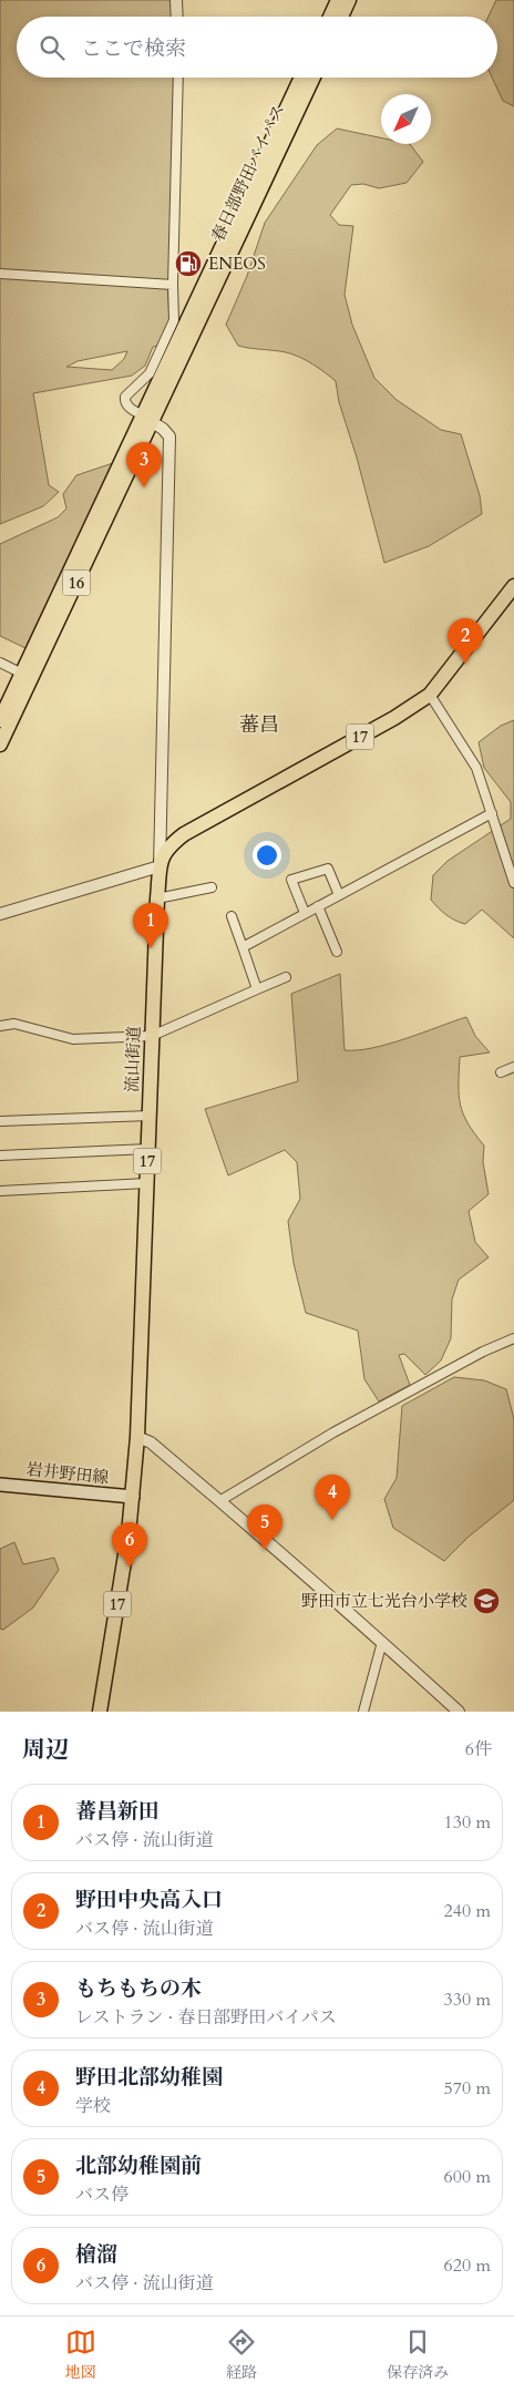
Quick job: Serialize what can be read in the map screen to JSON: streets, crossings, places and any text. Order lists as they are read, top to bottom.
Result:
{
  "streets": {
    "main road": [
      "春日部野田バイパス",
      "16",
      "17",
      "流山街道",
      "岩井野田線"
    ]
  },
  "crossings": [
    ["流山街道", "岩井野田線"]
  ],
  "districts": ["蕃昌"],
  "places": {
    "fuel station": ["ENEOS"],
    "school or university": ["野田市立七光台小学校"]
  },
  "north": "bottom left",
  "page": {
    "search": "ここで検索",
    "pins": [
      "3",
      "2",
      "1",
      "4",
      "5",
      "6"
    ],
    "heading": ["周辺", "6件"],
    "list": [
      {
        "mark": "1",
        "name": "蕃昌新田",
        "note": "バス停 · 流山街道",
        "value": "130 m"
      },
      {
        "mark": "2",
        "name": "野田中央高入口",
        "note": "バス停 · 流山街道",
        "value": "240 m"
      },
      {
        "mark": "3",
        "name": "もちもちの木",
        "note": "レストラン · 春日部野田バイパス",
        "value": "330 m"
      },
      {
        "mark": "4",
        "name": "野田北部幼稚園",
        "note": "学校",
        "value": "570 m"
      },
      {
        "mark": "5",
        "name": "北部幼稚園前",
        "note": "バス停",
        "value": "600 m"
      },
      {
        "mark": "6",
        "name": "檜溜",
        "note": "バス停 · 流山街道",
        "value": "620 m"
      }
    ],
    "nav": ["地図", "経路", "保存済み"]
  }
}
